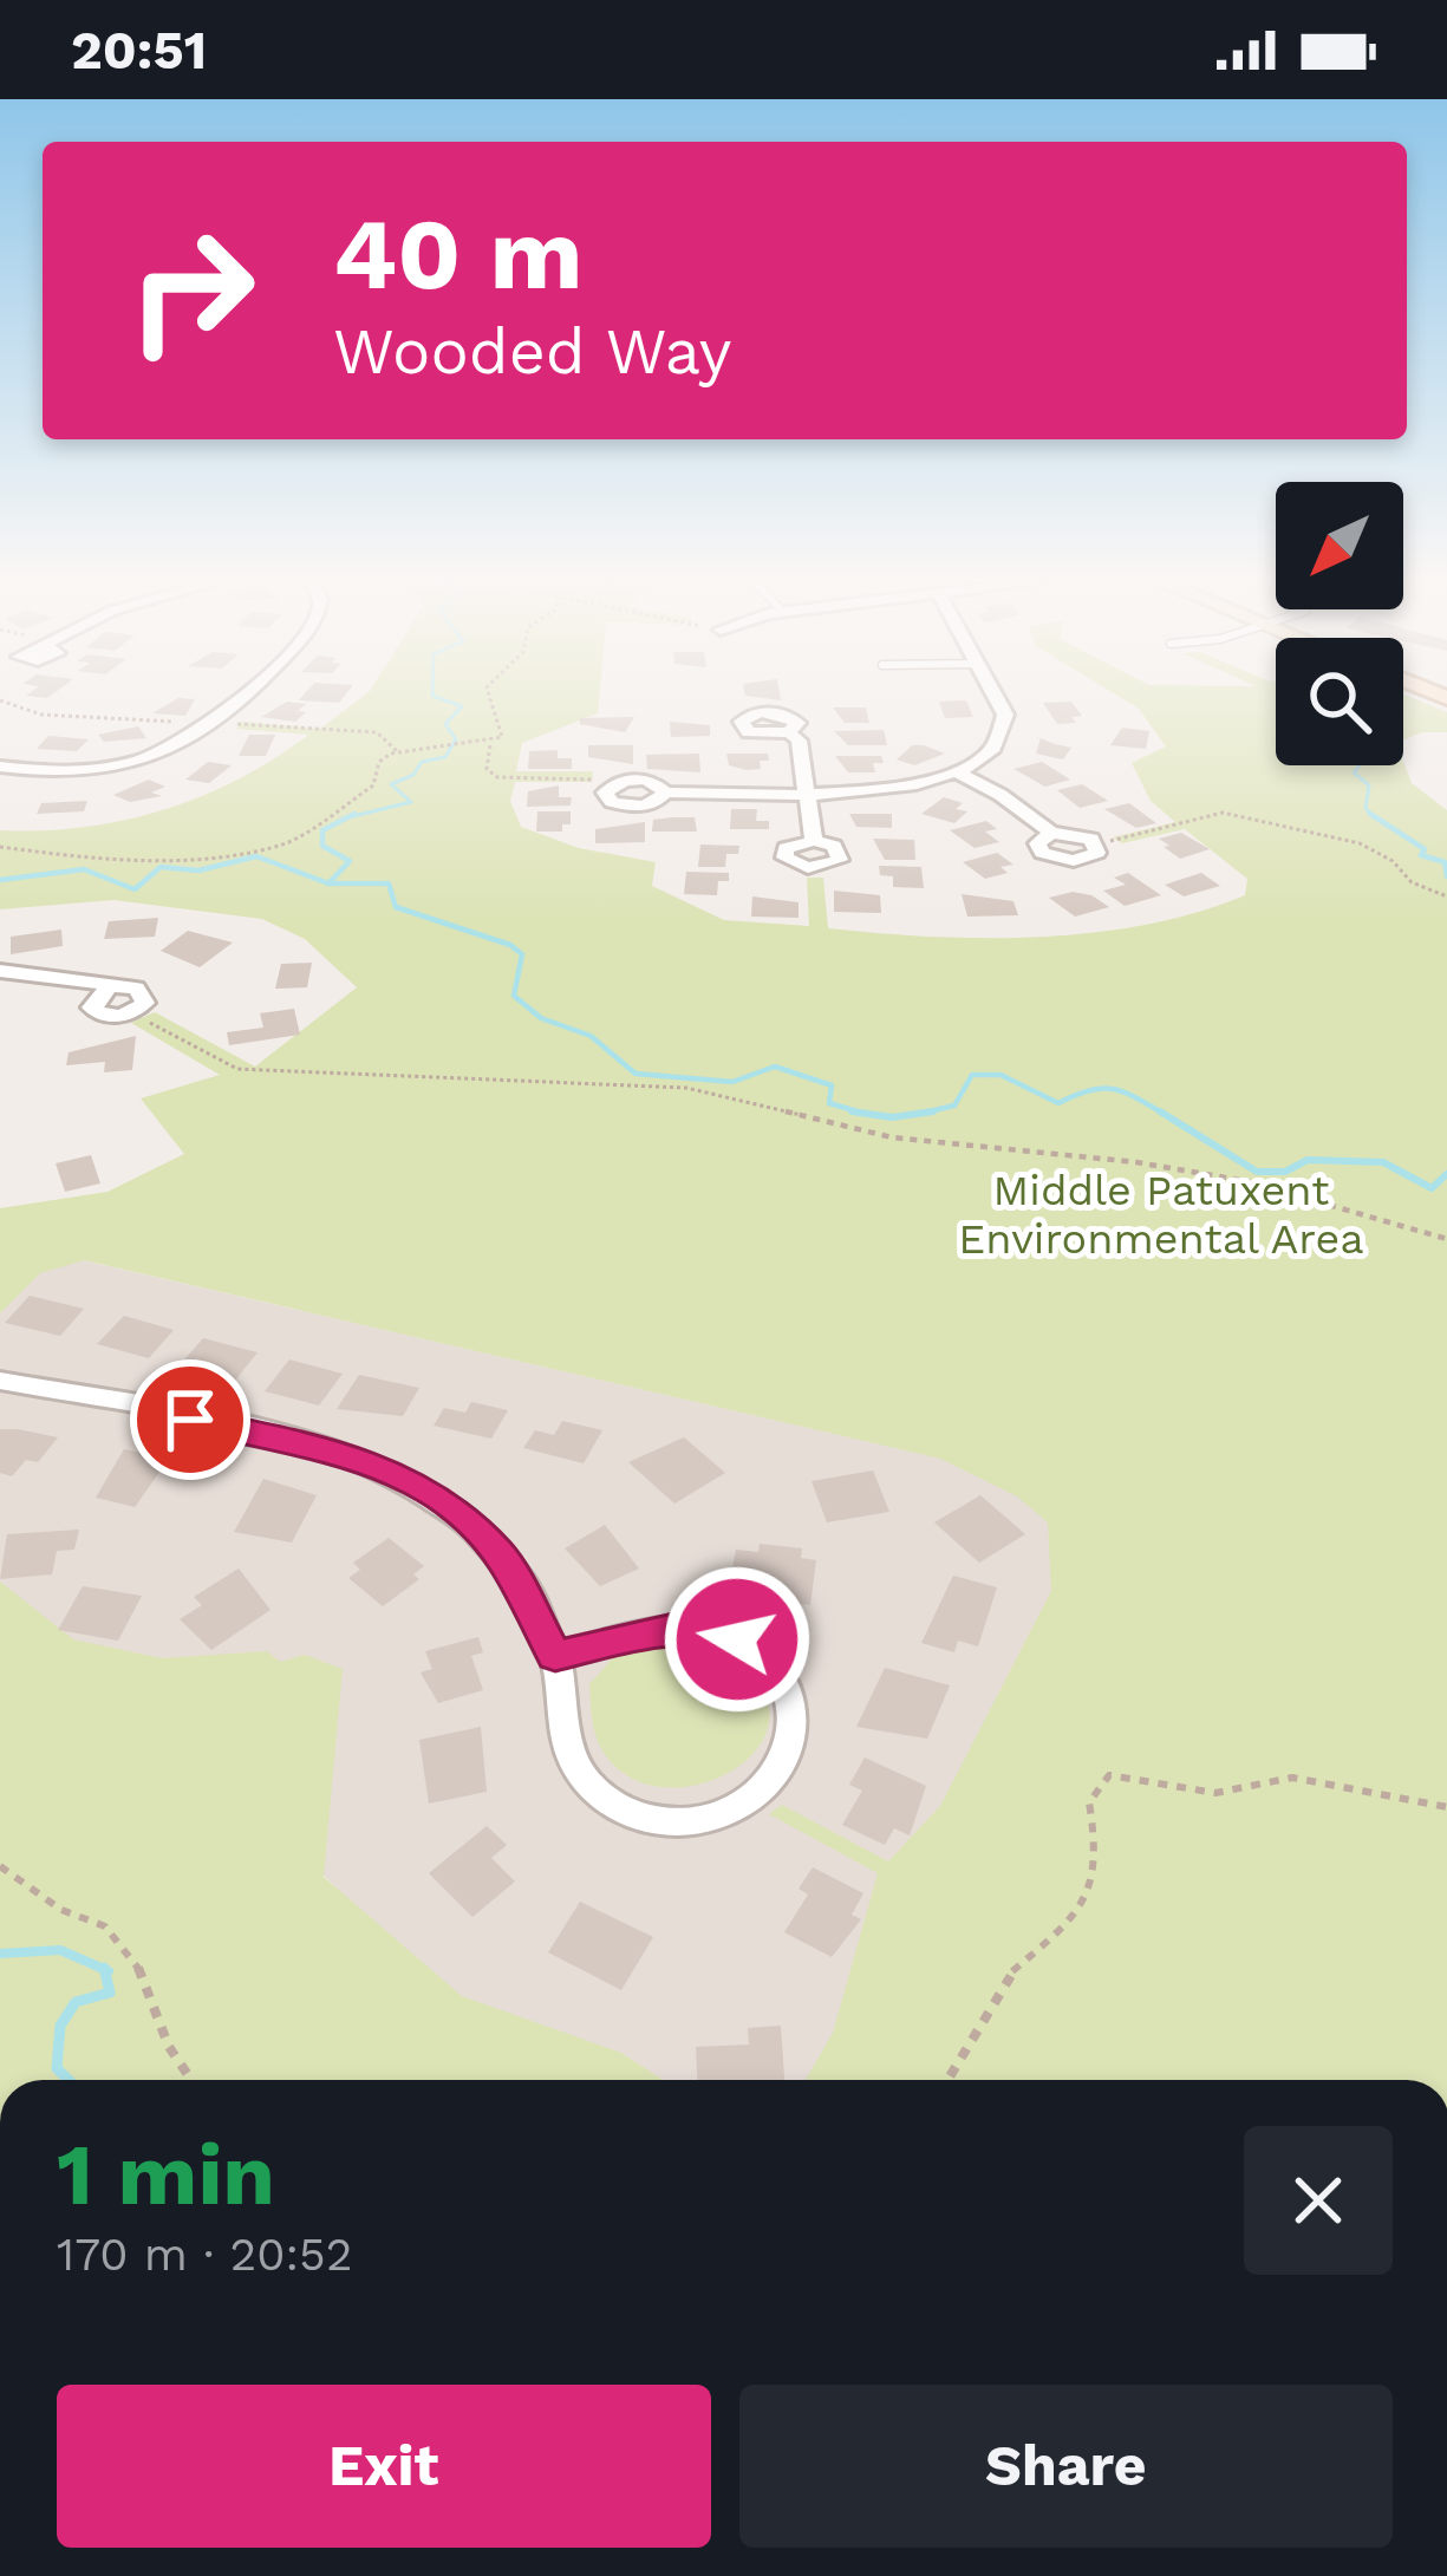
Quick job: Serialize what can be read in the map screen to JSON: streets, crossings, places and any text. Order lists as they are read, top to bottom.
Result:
{
  "parks": ["Middle Patuxent Environmental Area"],
  "north": "bottom left",
  "page": {
    "status": "20:51",
    "turn": ["40 m", "Wooded Way"],
    "heading": ["1 min", "170 m · 20:52"],
    "buttons": ["Exit", "Share"]
  }
}
